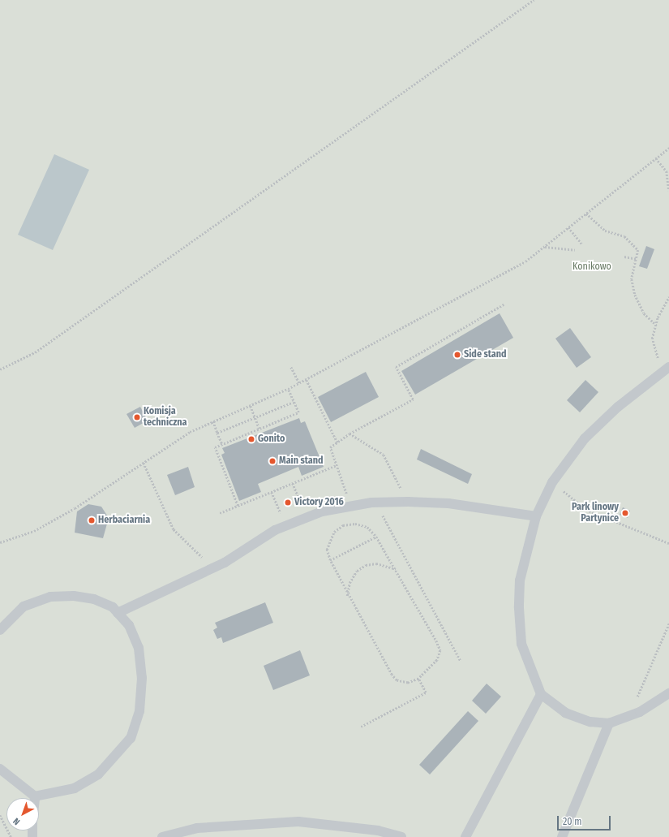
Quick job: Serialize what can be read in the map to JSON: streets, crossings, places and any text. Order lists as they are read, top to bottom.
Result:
{
  "parks": ["Konikowo"],
  "places": [
    "Side stand",
    "Komisja techniczna",
    "Gonito",
    "Main stand",
    "Victory 2016",
    "Park linowy Partynice",
    "Herbaciarnia"
  ],
  "scale_bar": "20 m",
  "north": "bottom left"
}
